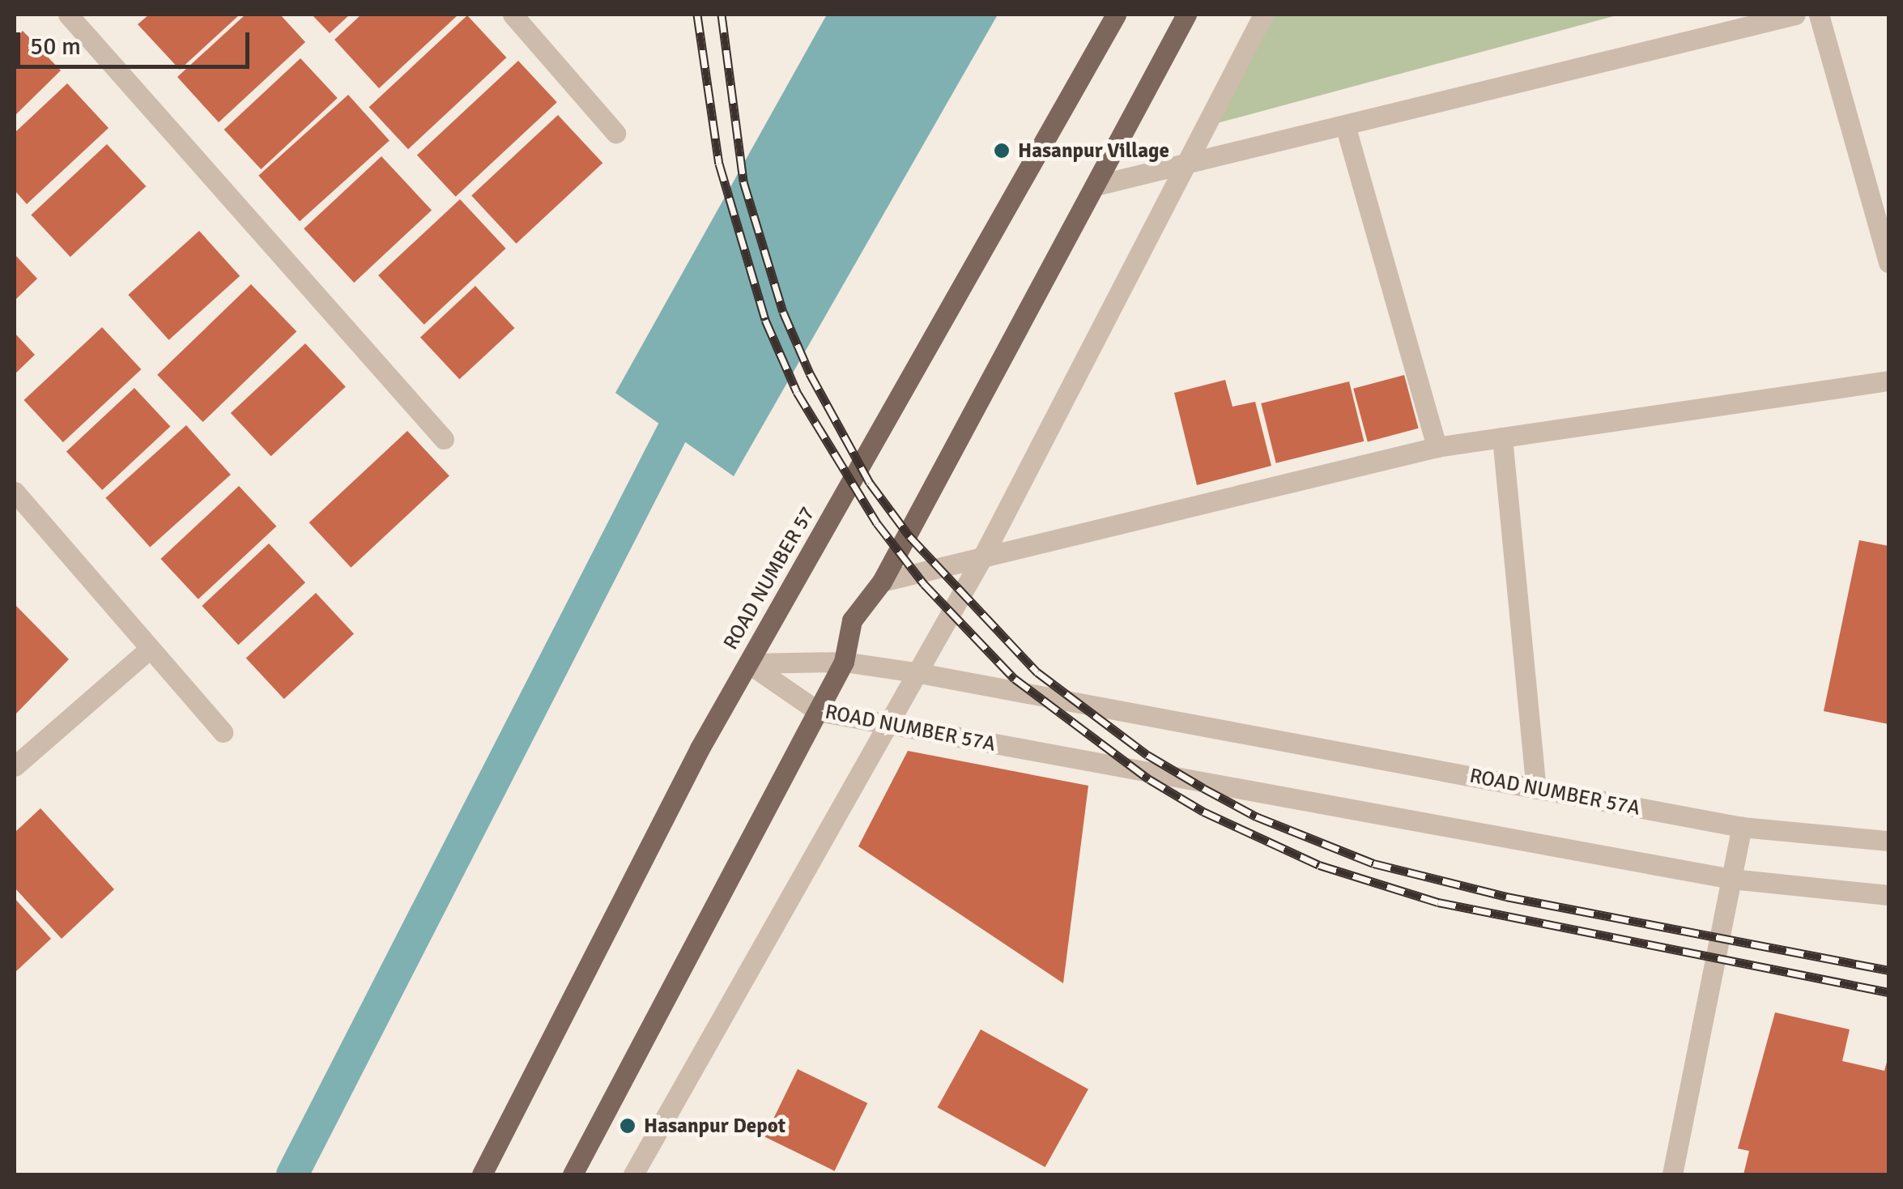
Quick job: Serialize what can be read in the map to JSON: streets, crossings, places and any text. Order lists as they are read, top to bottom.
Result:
{
  "streets": {
    "main road": ["ROAD NUMBER 57"],
    "street": ["ROAD NUMBER 57A"]
  },
  "crossings": [
    ["ROAD NUMBER 57", "ROAD NUMBER 57A"]
  ],
  "places": ["Hasanpur Village", "Hasanpur Depot"],
  "scale_bar": "50 m"
}
